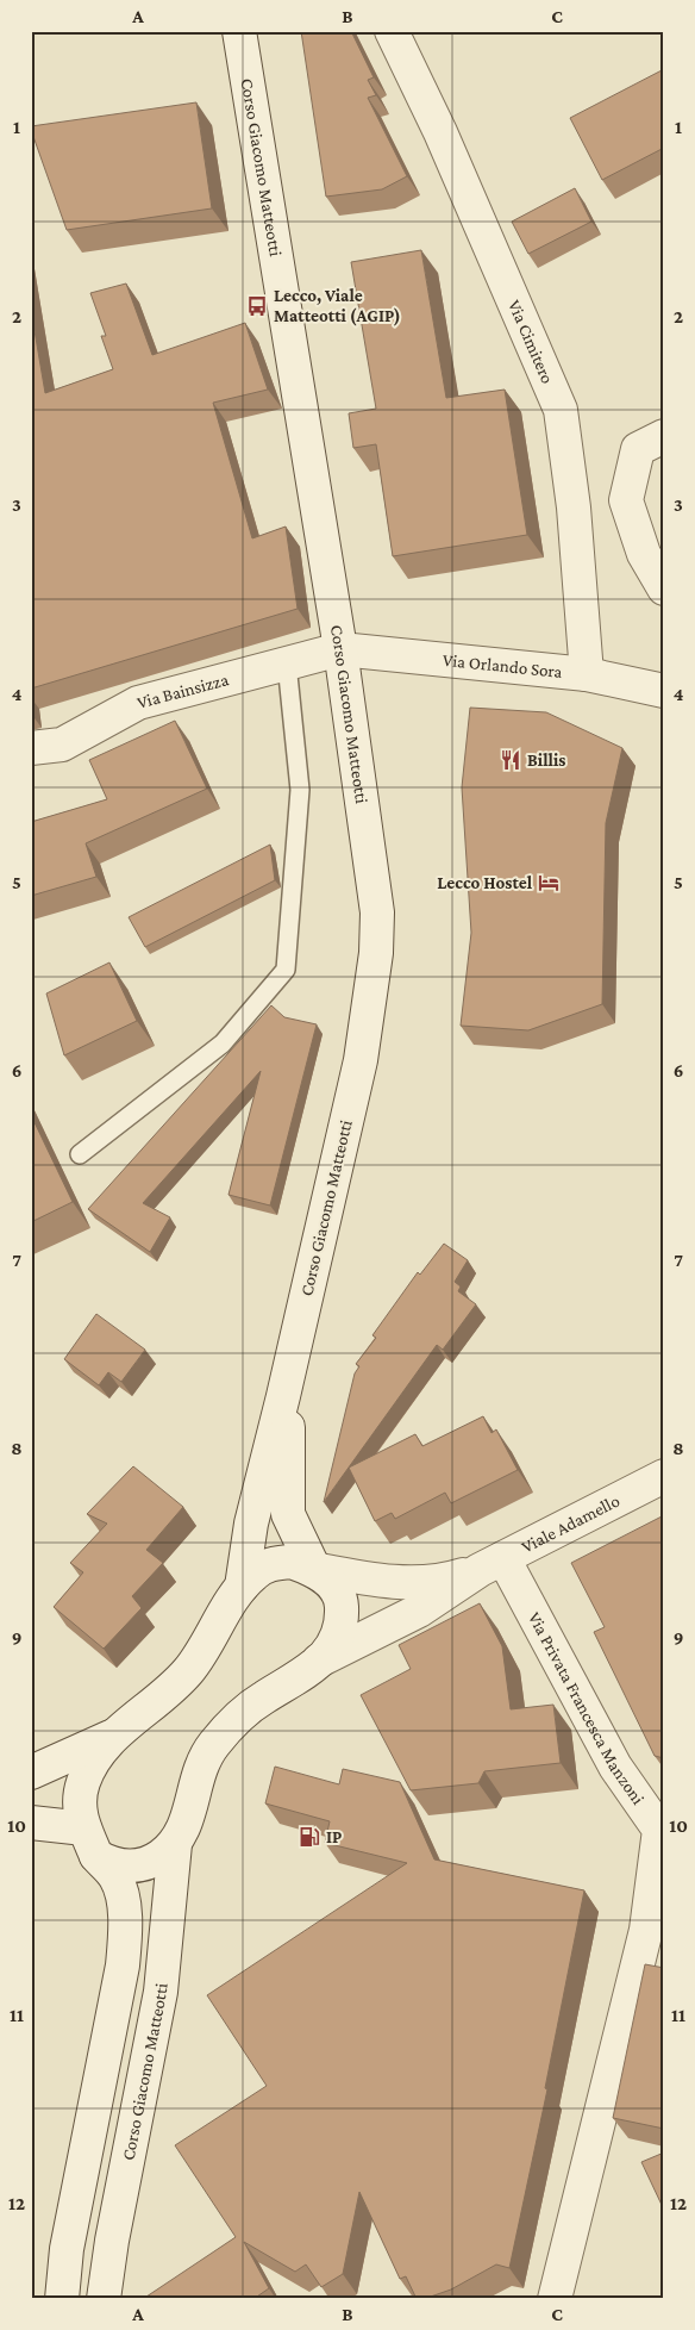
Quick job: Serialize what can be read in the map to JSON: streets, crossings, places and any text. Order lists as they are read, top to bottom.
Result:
{
  "streets": {
    "street": [
      "Corso Giacomo Matteotti",
      "Via Cimitero",
      "Via Orlando Sora",
      "Via Bainsizza",
      "Viale Adamello",
      "Via Privata Francesca Manzoni"
    ]
  },
  "crossings": [
    ["Corso Giacomo Matteotti", "Via Orlando Sora"],
    ["Corso Giacomo Matteotti", "Via Bainsizza"],
    ["Corso Giacomo Matteotti", "Viale Adamello"],
    ["Via Cimitero", "Via Orlando Sora"],
    ["Via Orlando Sora", "Via Bainsizza"],
    ["Viale Adamello", "Via Privata Francesca Manzoni"]
  ],
  "places": {
    "bus stop": ["Lecco, Viale Matteotti (AGIP)"],
    "restaurant": ["Billis"],
    "hotel": ["Lecco Hostel"],
    "fuel station": ["IP"]
  },
  "grid": {
    "columns": ["A", "B", "C"],
    "rows": [
      "1",
      "2",
      "3",
      "4",
      "5",
      "6",
      "7",
      "8",
      "9",
      "10",
      "11",
      "12"
    ]
  }
}
